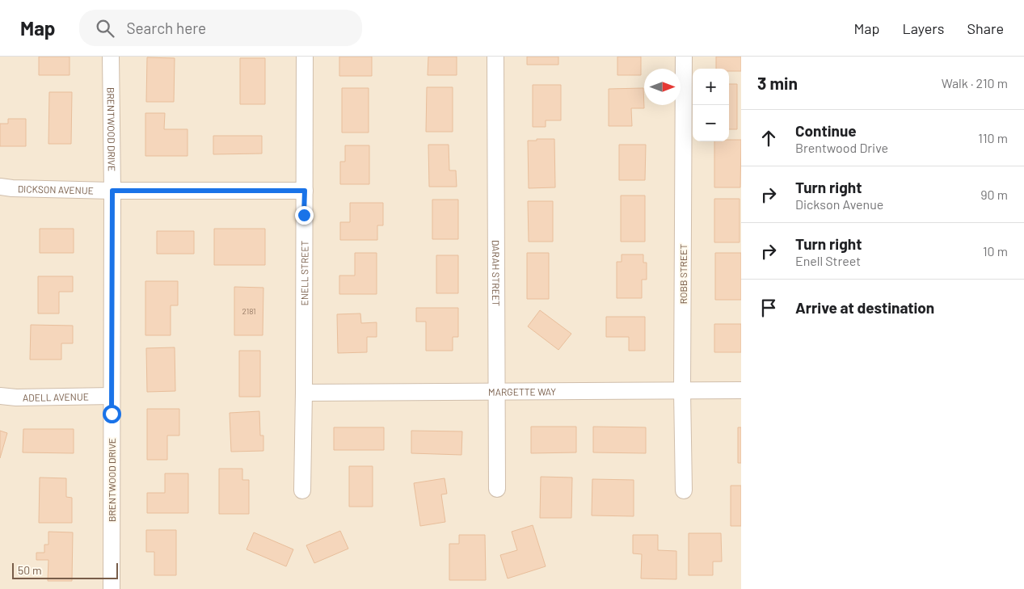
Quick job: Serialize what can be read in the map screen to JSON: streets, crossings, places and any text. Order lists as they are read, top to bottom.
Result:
{
  "streets": {
    "street": [
      "BRENTWOOD DRIVE",
      "DICKSON AVENUE",
      "DARAH STREET",
      "ENELL STREET",
      "ROBB STREET",
      "MARGETTE WAY",
      "ADELL AVENUE"
    ]
  },
  "crossings": [
    ["BRENTWOOD DRIVE", "DICKSON AVENUE"],
    ["BRENTWOOD DRIVE", "ADELL AVENUE"],
    ["DICKSON AVENUE", "ENELL STREET"],
    ["DARAH STREET", "MARGETTE WAY"],
    ["ENELL STREET", "MARGETTE WAY"],
    ["ROBB STREET", "MARGETTE WAY"]
  ],
  "house_numbers": ["2181"],
  "scale_bar": "50 m",
  "north": "right",
  "page": {
    "header": "Map",
    "search": "Search here",
    "nav": ["Map", "Layers", "Share"],
    "heading": ["3 min", "Walk · 210 m"],
    "map_buttons": ["+", "−"],
    "list": [
      ["Continue", "Brentwood Drive", "110 m"],
      ["Turn right", "Dickson Avenue", "90 m"],
      ["Turn right", "Enell Street", "10 m"],
      "Arrive at destination"
    ],
    "scale": "50 m"
  }
}
